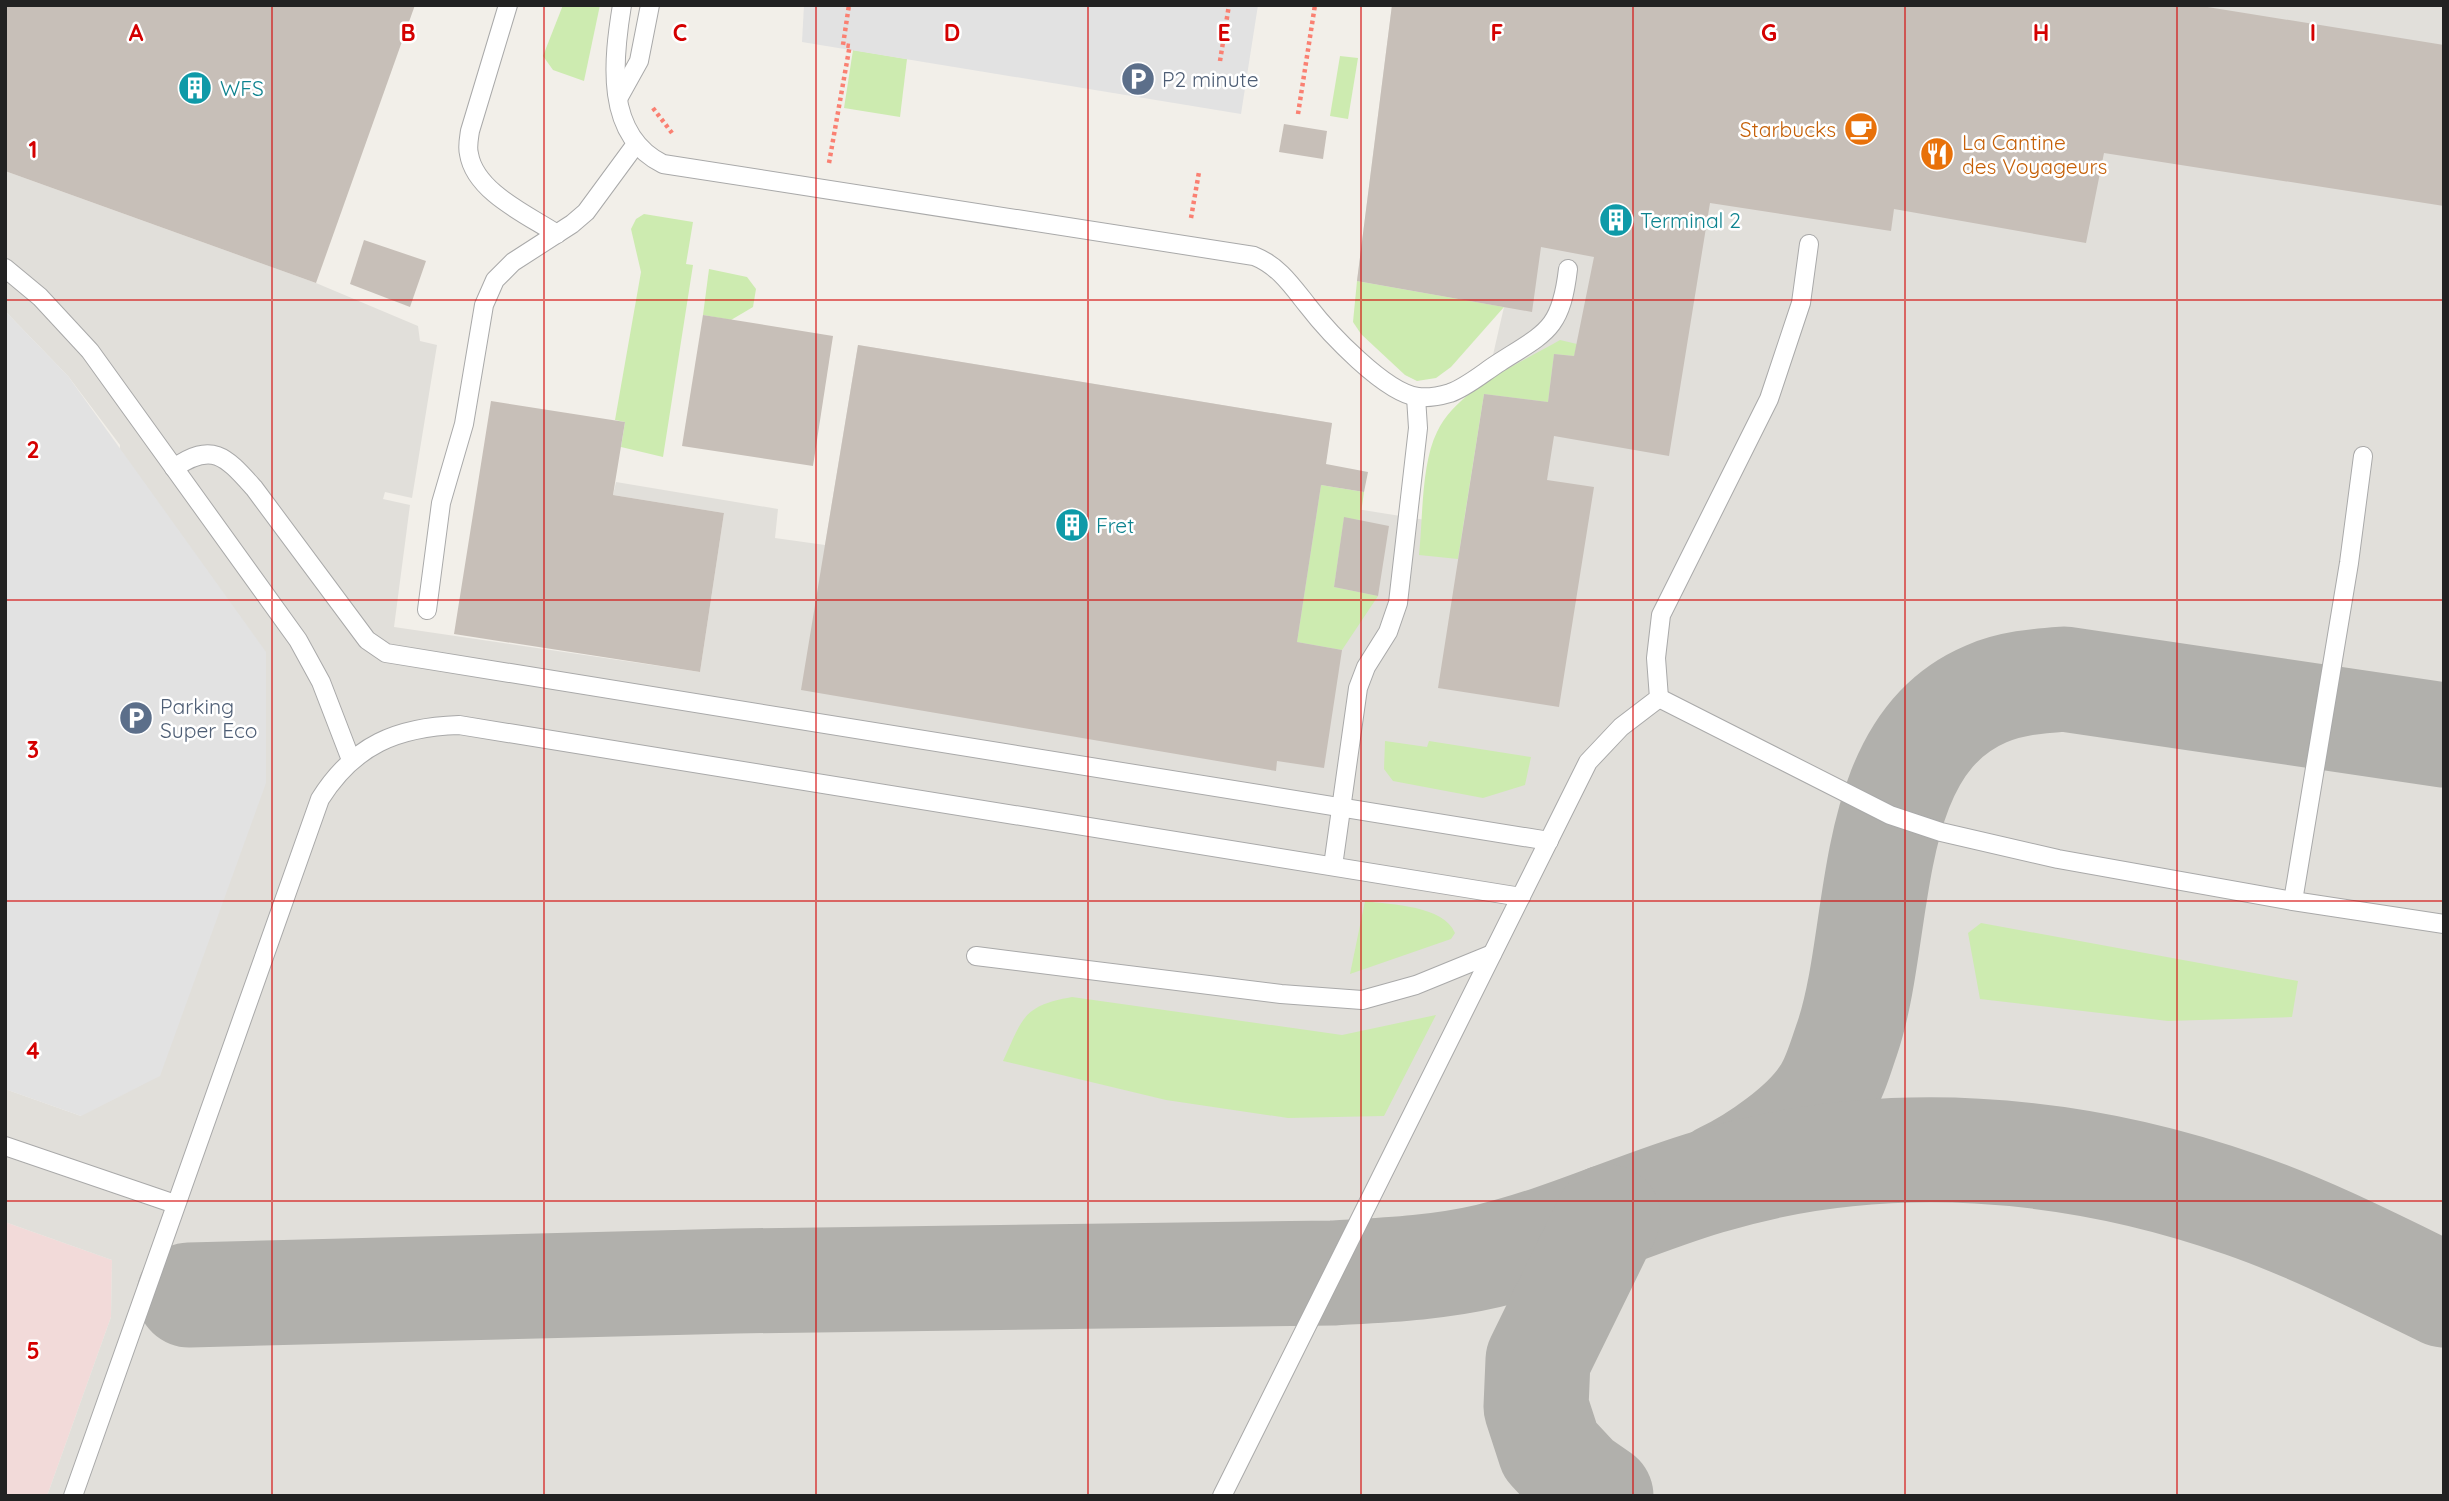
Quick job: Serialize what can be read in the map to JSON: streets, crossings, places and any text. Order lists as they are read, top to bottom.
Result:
{
  "places": {
    "parking": ["P2 minute", "Parking Super Eco"],
    "building": ["WFS", "Terminal 2", "Fret"],
    "cafe": ["Starbucks"],
    "restaurant": ["La Cantine des Voyageurs"]
  },
  "grid": {
    "columns": [
      "A",
      "B",
      "C",
      "D",
      "E",
      "F",
      "G",
      "H",
      "I"
    ],
    "rows": [
      "1",
      "2",
      "3",
      "4",
      "5"
    ]
  }
}
